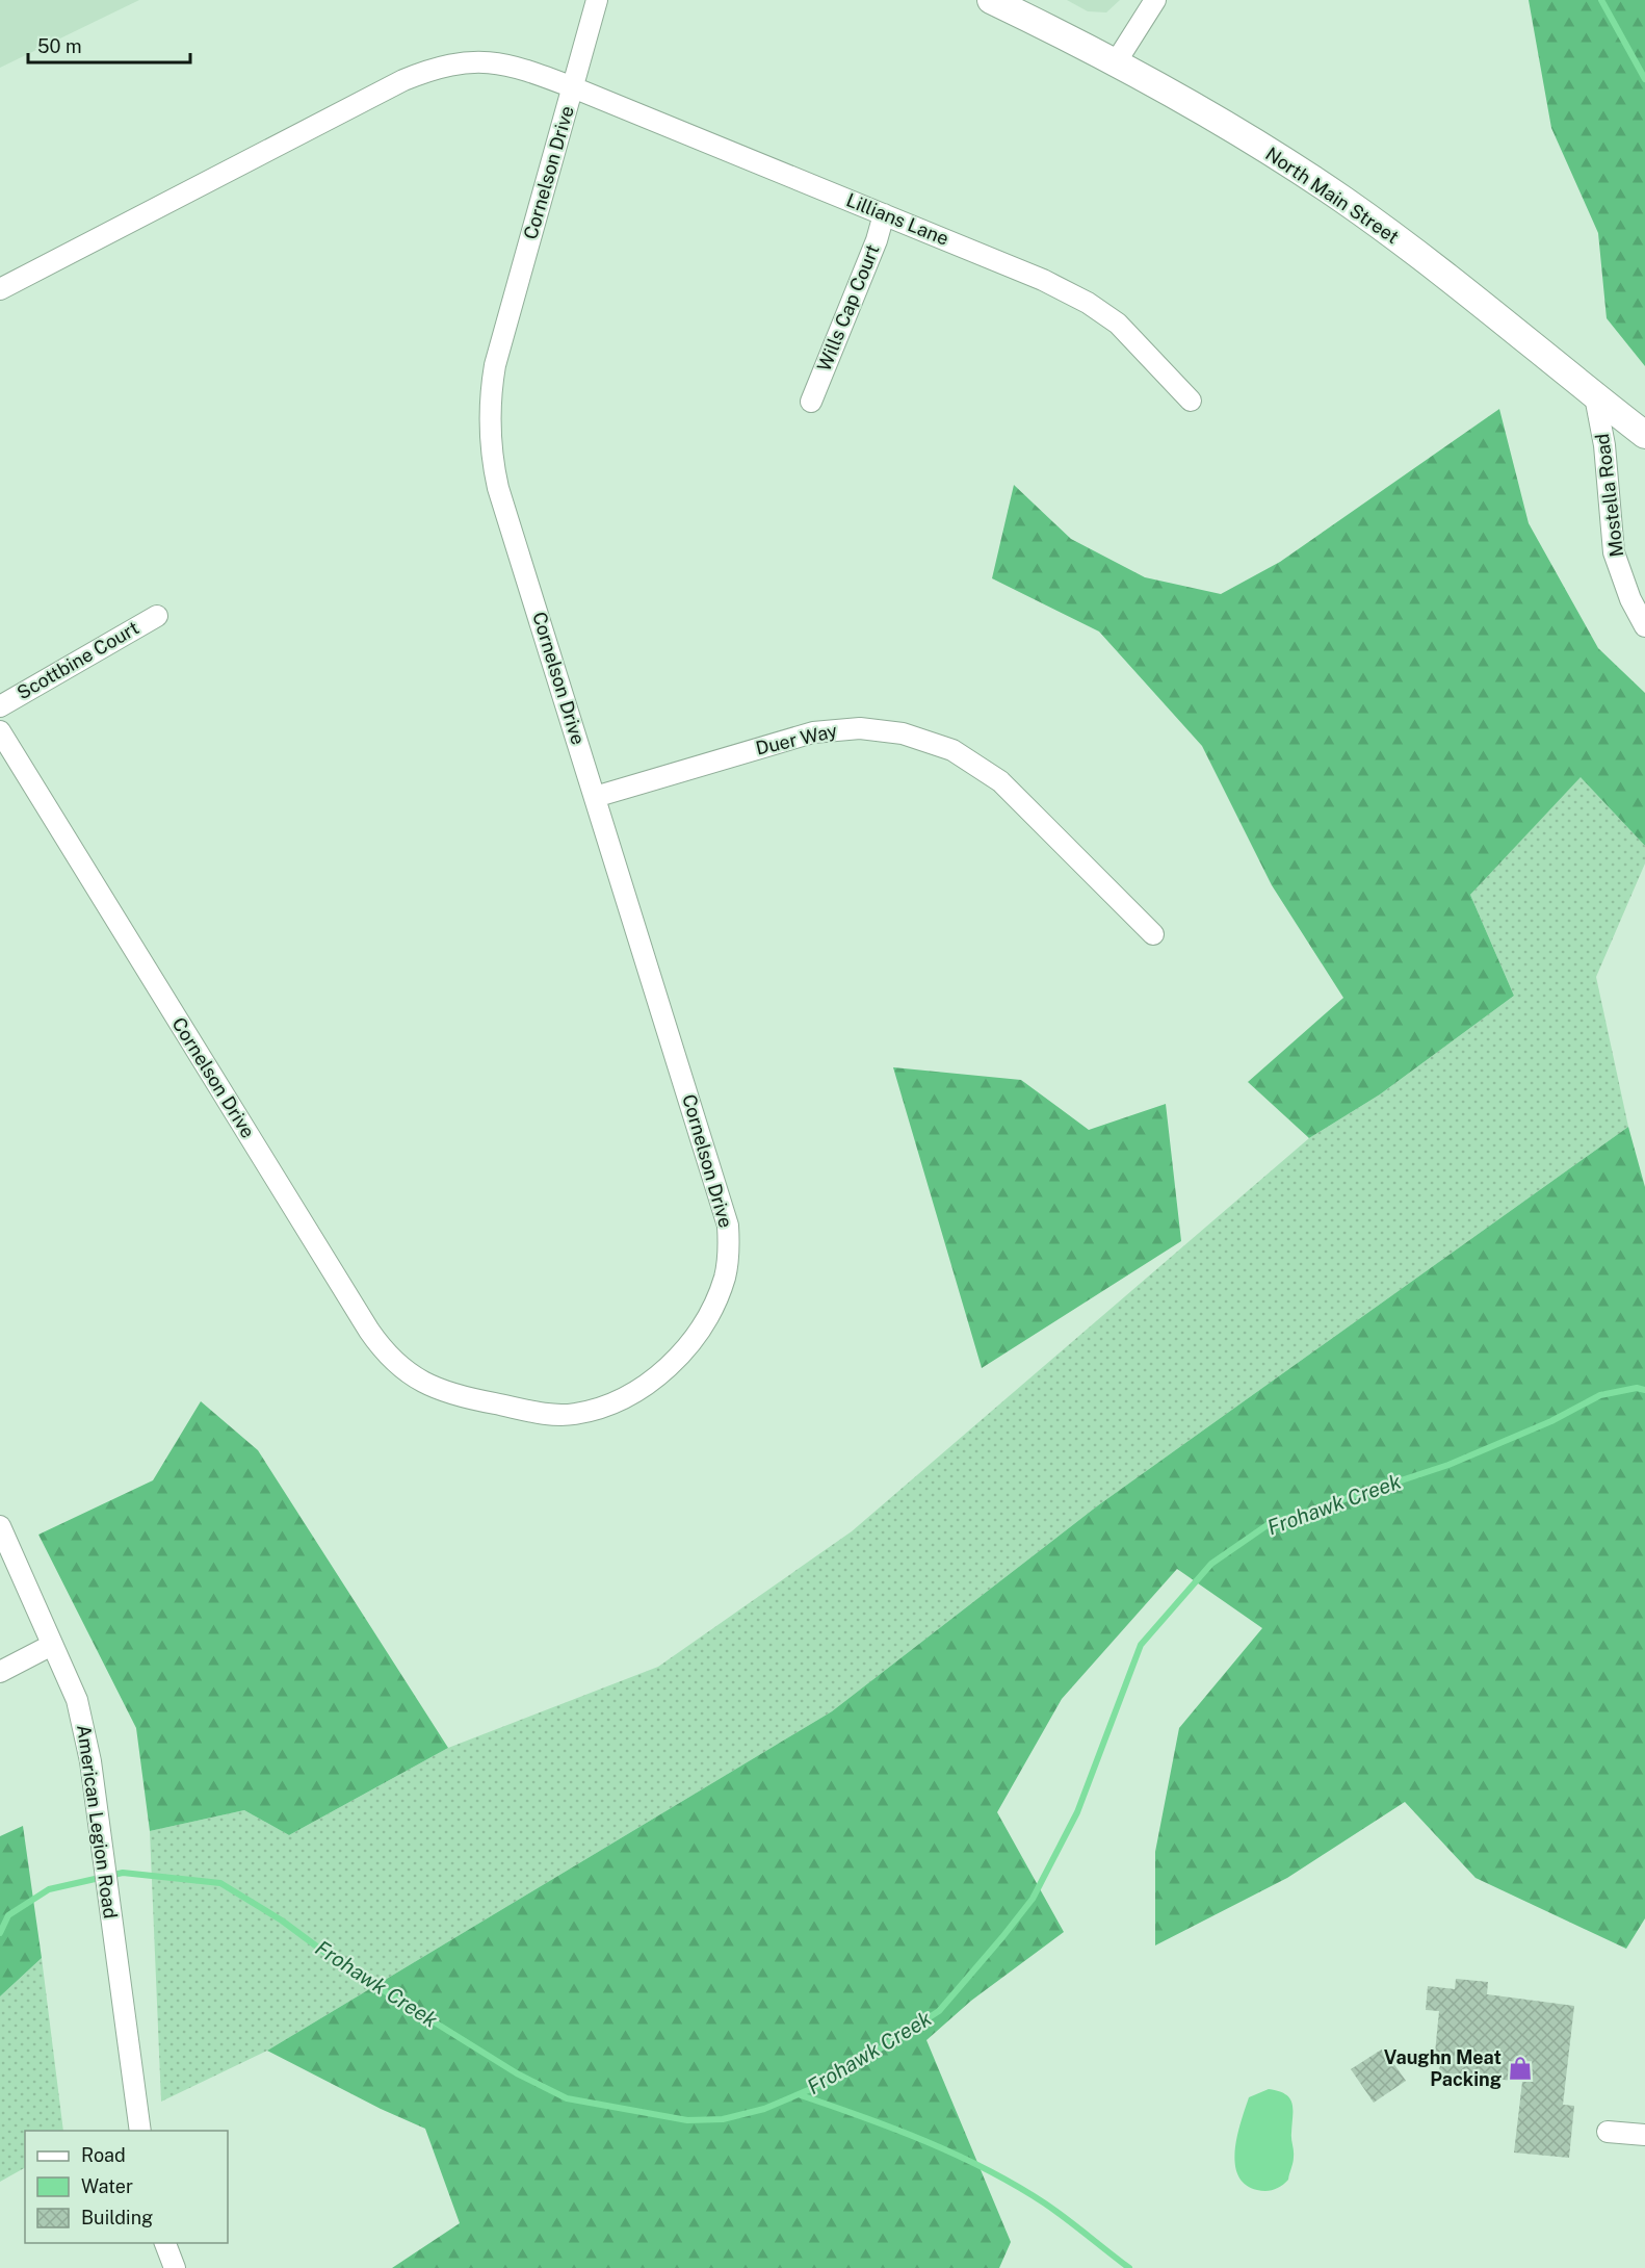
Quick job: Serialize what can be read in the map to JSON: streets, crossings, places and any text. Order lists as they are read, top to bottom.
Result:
{
  "streets": {
    "main road": ["North Main Street"],
    "street": [
      "Cornelson Drive",
      "Lillians Lane",
      "Wills Cap Court",
      "Mostella Road",
      "Scottbine Court",
      "Duer Way",
      "American Legion Road"
    ]
  },
  "crossings": [
    ["Cornelson Drive", "Lillians Lane"],
    ["Cornelson Drive", "Duer Way"],
    ["North Main Street", "Mostella Road"],
    ["Lillians Lane", "Wills Cap Court"]
  ],
  "water": ["Frohawk Creek"],
  "places": {
    "shop": ["Vaughn Meat Packing"]
  },
  "legend": ["Road", "Water", "Building"],
  "scale_bar": "50 m"
}
